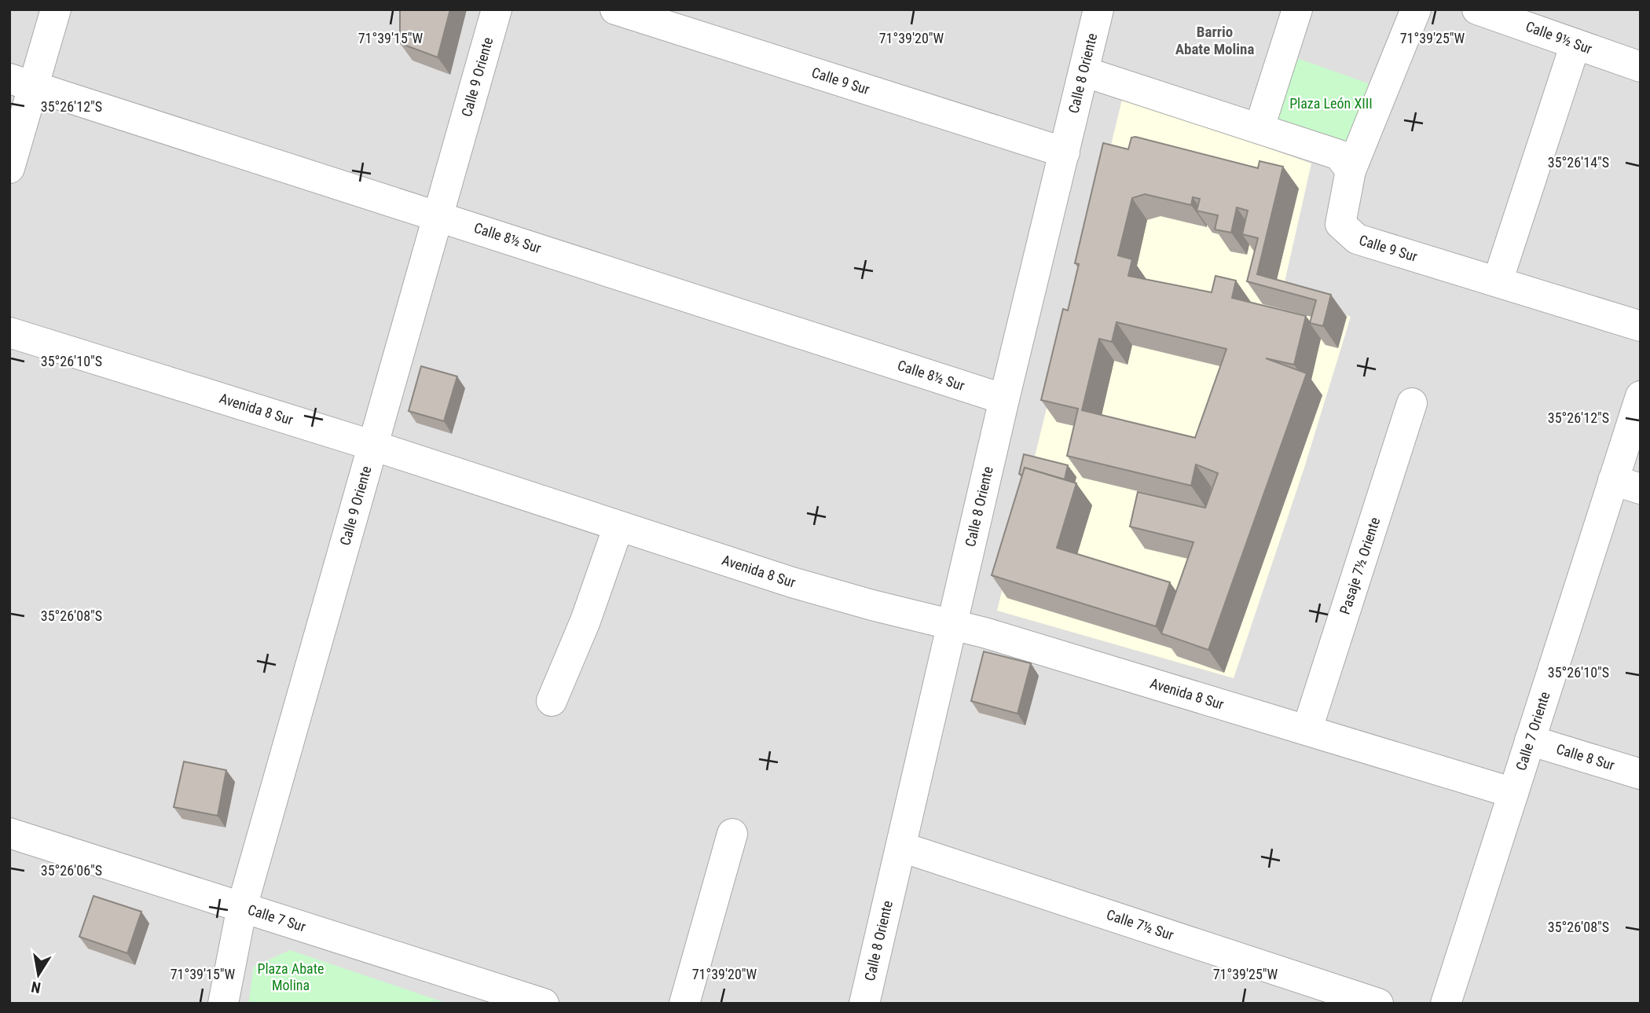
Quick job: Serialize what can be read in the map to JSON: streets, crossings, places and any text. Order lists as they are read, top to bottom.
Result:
{
  "streets": {
    "street": [
      "Calle 9½ Sur",
      "Calle 8 Oriente",
      "Calle 9 Oriente",
      "Calle 9 Sur",
      "Calle 8½ Sur",
      "Avenida 8 Sur",
      "Pasaje 7½ Oriente",
      "Calle 7 Oriente",
      "Calle 8 Sur",
      "Calle 7 Sur",
      "Calle 7½ Sur"
    ]
  },
  "crossings": [
    ["Calle 8 Oriente", "Calle 9 Sur"],
    ["Calle 8 Oriente", "Calle 8½ Sur"],
    ["Calle 8 Oriente", "Avenida 8 Sur"],
    ["Calle 8 Oriente", "Calle 7½ Sur"],
    ["Calle 9 Oriente", "Calle 8½ Sur"],
    ["Calle 9 Oriente", "Avenida 8 Sur"],
    ["Calle 9 Oriente", "Calle 7 Sur"],
    ["Avenida 8 Sur", "Pasaje 7½ Oriente"],
    ["Avenida 8 Sur", "Calle 7 Oriente"],
    ["Calle 7 Oriente", "Calle 8 Sur"]
  ],
  "districts": ["Barrio Abate Molina"],
  "parks": ["Plaza León XIII", "Plaza Abate Molina"],
  "north": "bottom",
  "coordinates": [
    "71°39'15\"W",
    "71°39'20\"W",
    "71°39'25\"W",
    "35°26'12\"S",
    "35°26'14\"S",
    "35°26'10\"S",
    "35°26'08\"S",
    "35°26'06\"S"
  ]
}
